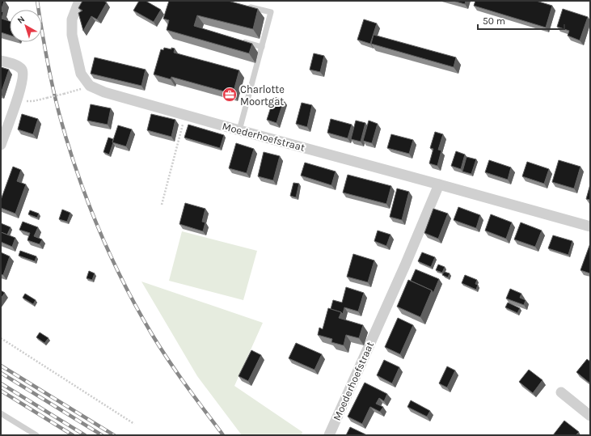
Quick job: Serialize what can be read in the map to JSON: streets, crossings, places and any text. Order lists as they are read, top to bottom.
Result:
{
  "streets": {
    "street": ["Moederhoefstraat"]
  },
  "places": {
    "office": ["Charlotte Moortgat"]
  },
  "scale_bar": "50 m",
  "north": "top left"
}
